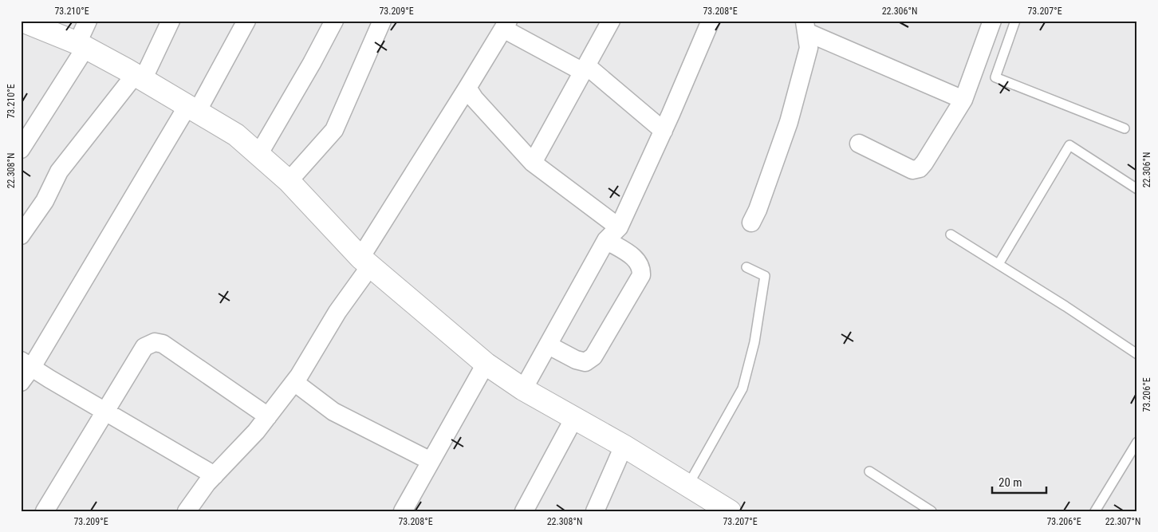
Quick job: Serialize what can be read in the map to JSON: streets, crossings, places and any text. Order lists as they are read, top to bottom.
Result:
{
  "scale_bar": "20 m",
  "coordinates": [
    "73.210°E",
    "73.209°E",
    "73.208°E",
    "22.306°N",
    "73.207°E",
    "22.308°N",
    "73.206°E",
    "22.307°N"
  ]
}
